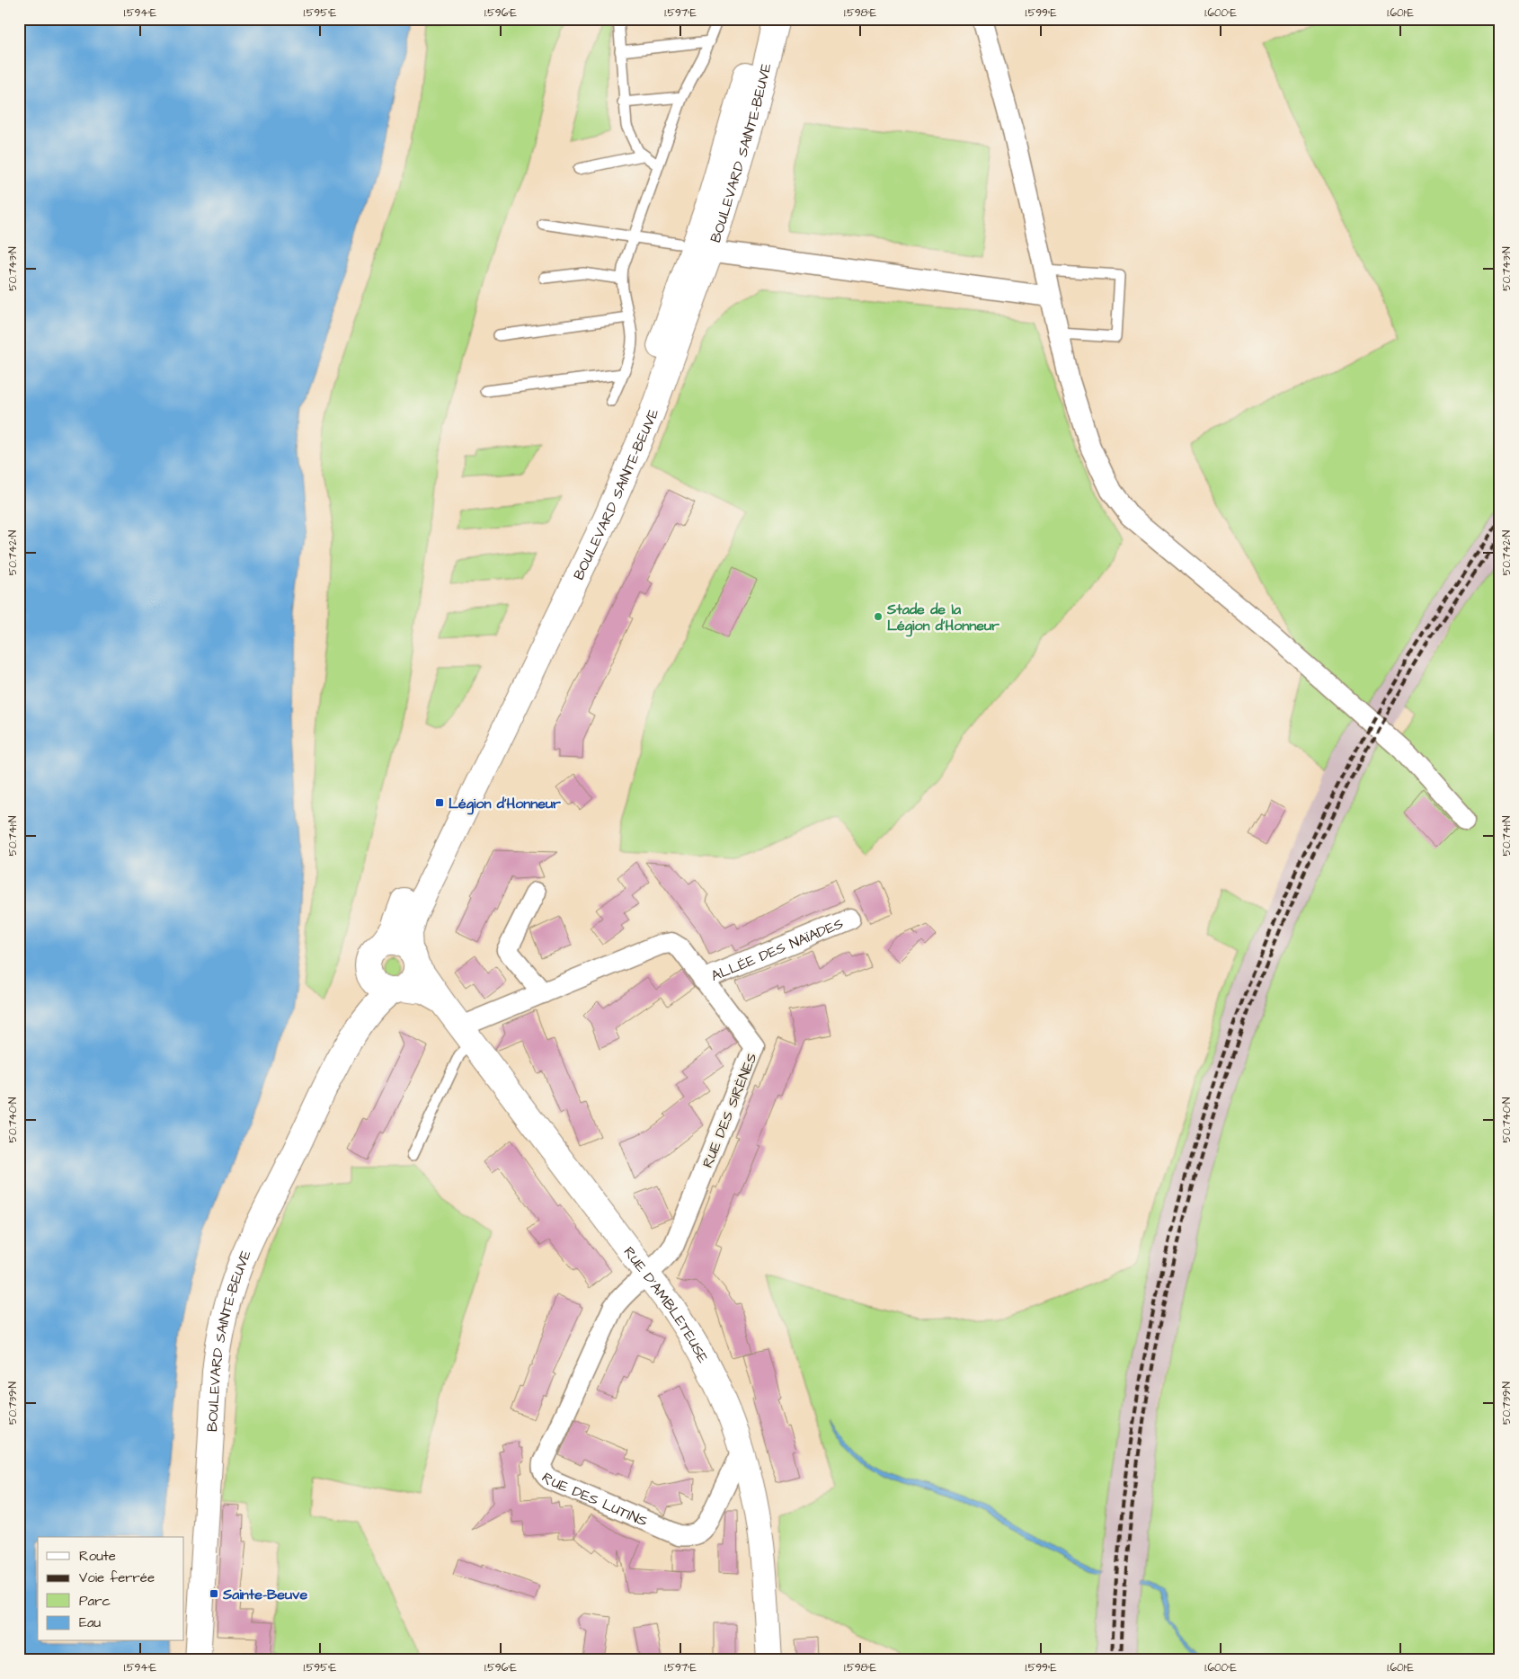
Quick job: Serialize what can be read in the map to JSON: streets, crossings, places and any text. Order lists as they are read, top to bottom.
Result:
{
  "streets": {
    "main road": ["BOULEVARD SAINTE-BEUVE", "RUE D'AMBLETEUSE"],
    "street": ["ALLÉE DES NAÏADES", "RUE DES SIRÈNES", "RUE DES LUTINS"]
  },
  "crossings": [
    ["BOULEVARD SAINTE-BEUVE", "RUE D'AMBLETEUSE"],
    ["ALLÉE DES NAÏADES", "RUE DES SIRÈNES"],
    ["RUE DES SIRÈNES", "RUE D'AMBLETEUSE"],
    ["RUE DES SIRÈNES", "RUE DES LUTINS"],
    ["RUE D'AMBLETEUSE", "RUE DES LUTINS"]
  ],
  "places": {
    "other": ["Stade de la Légion d'Honneur"],
    "transit": ["Légion d'Honneur", "Sainte-Beuve"]
  },
  "legend": [
    "Route",
    "Voie ferrée",
    "Parc",
    "Eau"
  ],
  "coordinates": [
    "1.594°E",
    "1.595°E",
    "1.596°E",
    "1.597°E",
    "1.598°E",
    "1.599°E",
    "1.600°E",
    "1.601°E",
    "50.743°N",
    "50.742°N",
    "50.741°N",
    "50.740°N",
    "50.739°N"
  ]
}
